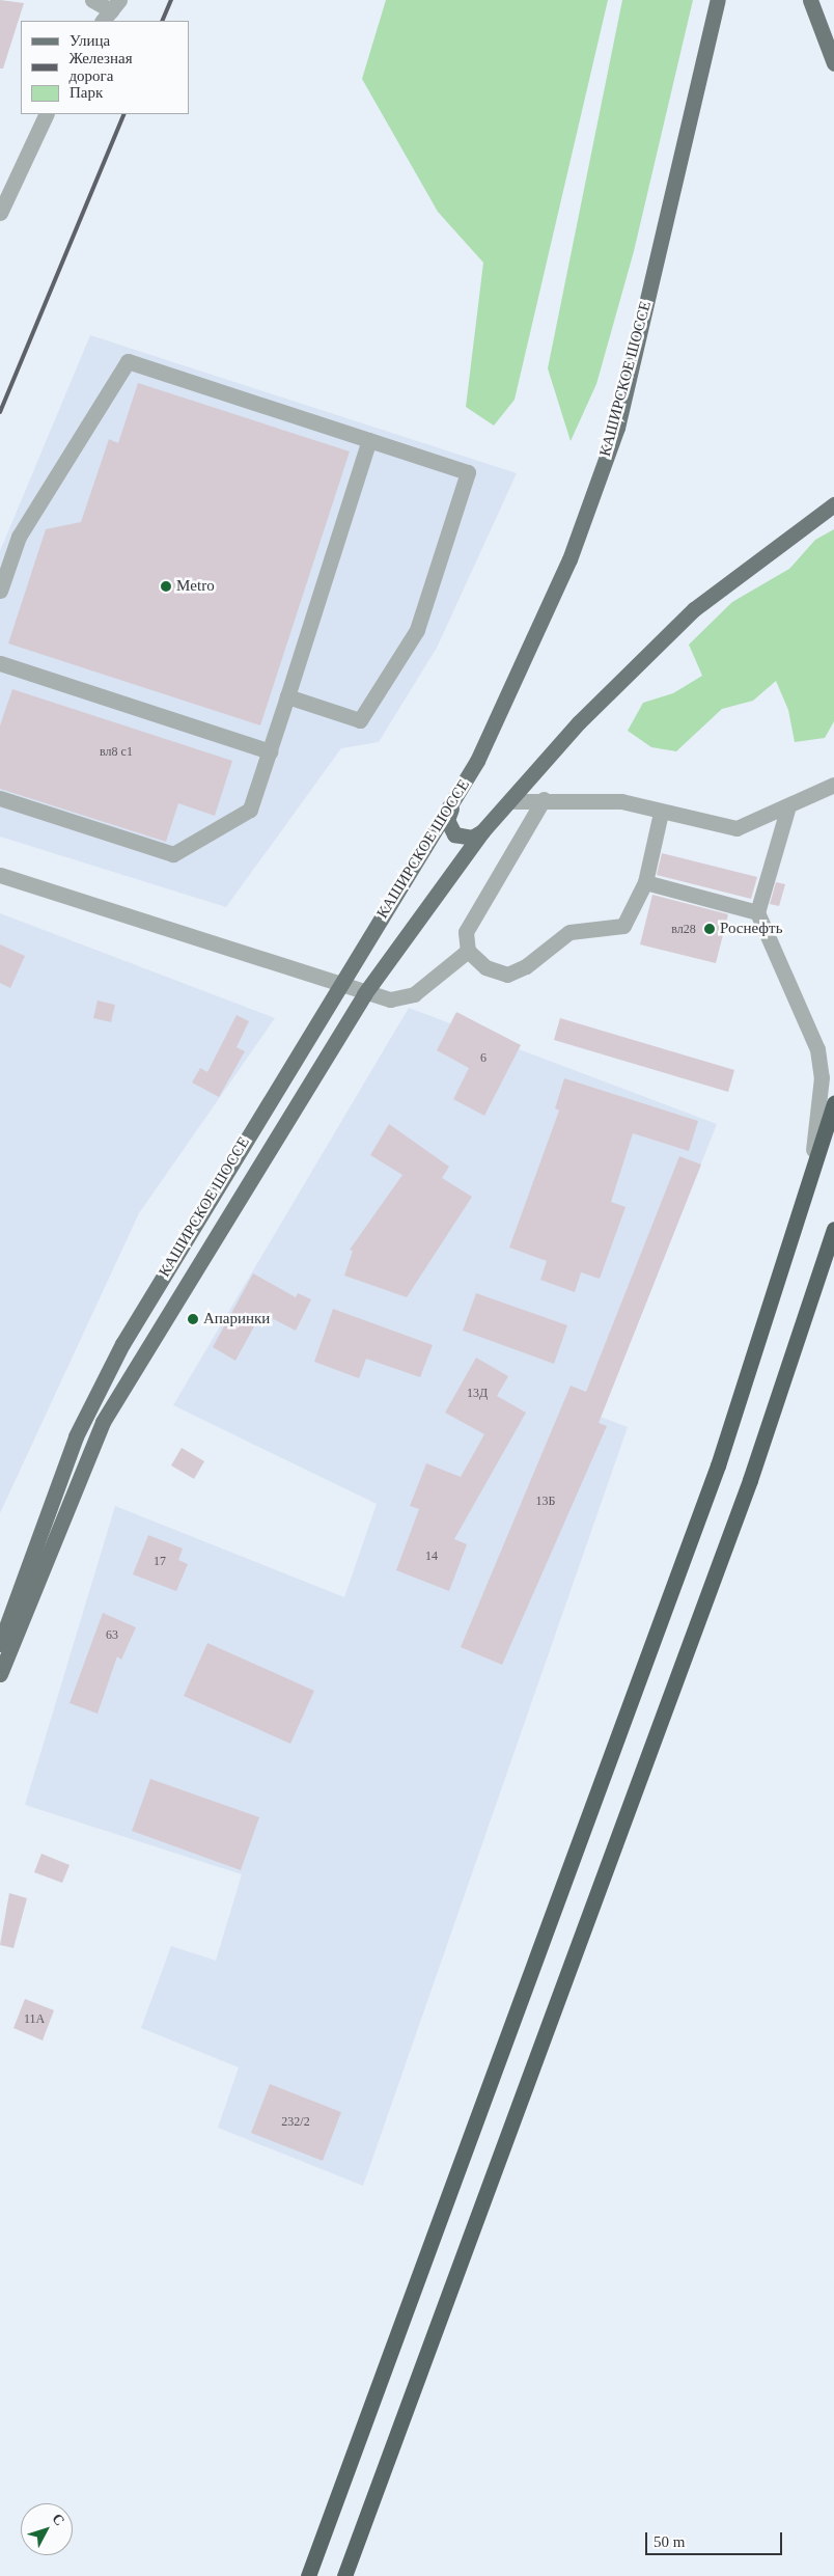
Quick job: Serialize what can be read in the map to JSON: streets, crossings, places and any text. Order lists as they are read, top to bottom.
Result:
{
  "streets": {
    "main road": ["КАШИРСКОЕ ШОССЕ"]
  },
  "places": ["Metro", "Роснефть", "Апаринки"],
  "house_numbers": [
    "вл8 с1",
    "вл28",
    "6",
    "13Д",
    "13Б",
    "14",
    "17",
    "63",
    "11А",
    "232/2"
  ],
  "legend": ["Улица", "Железная дорога", "Парк"],
  "scale_bar": "50 m",
  "north": "top right"
}
